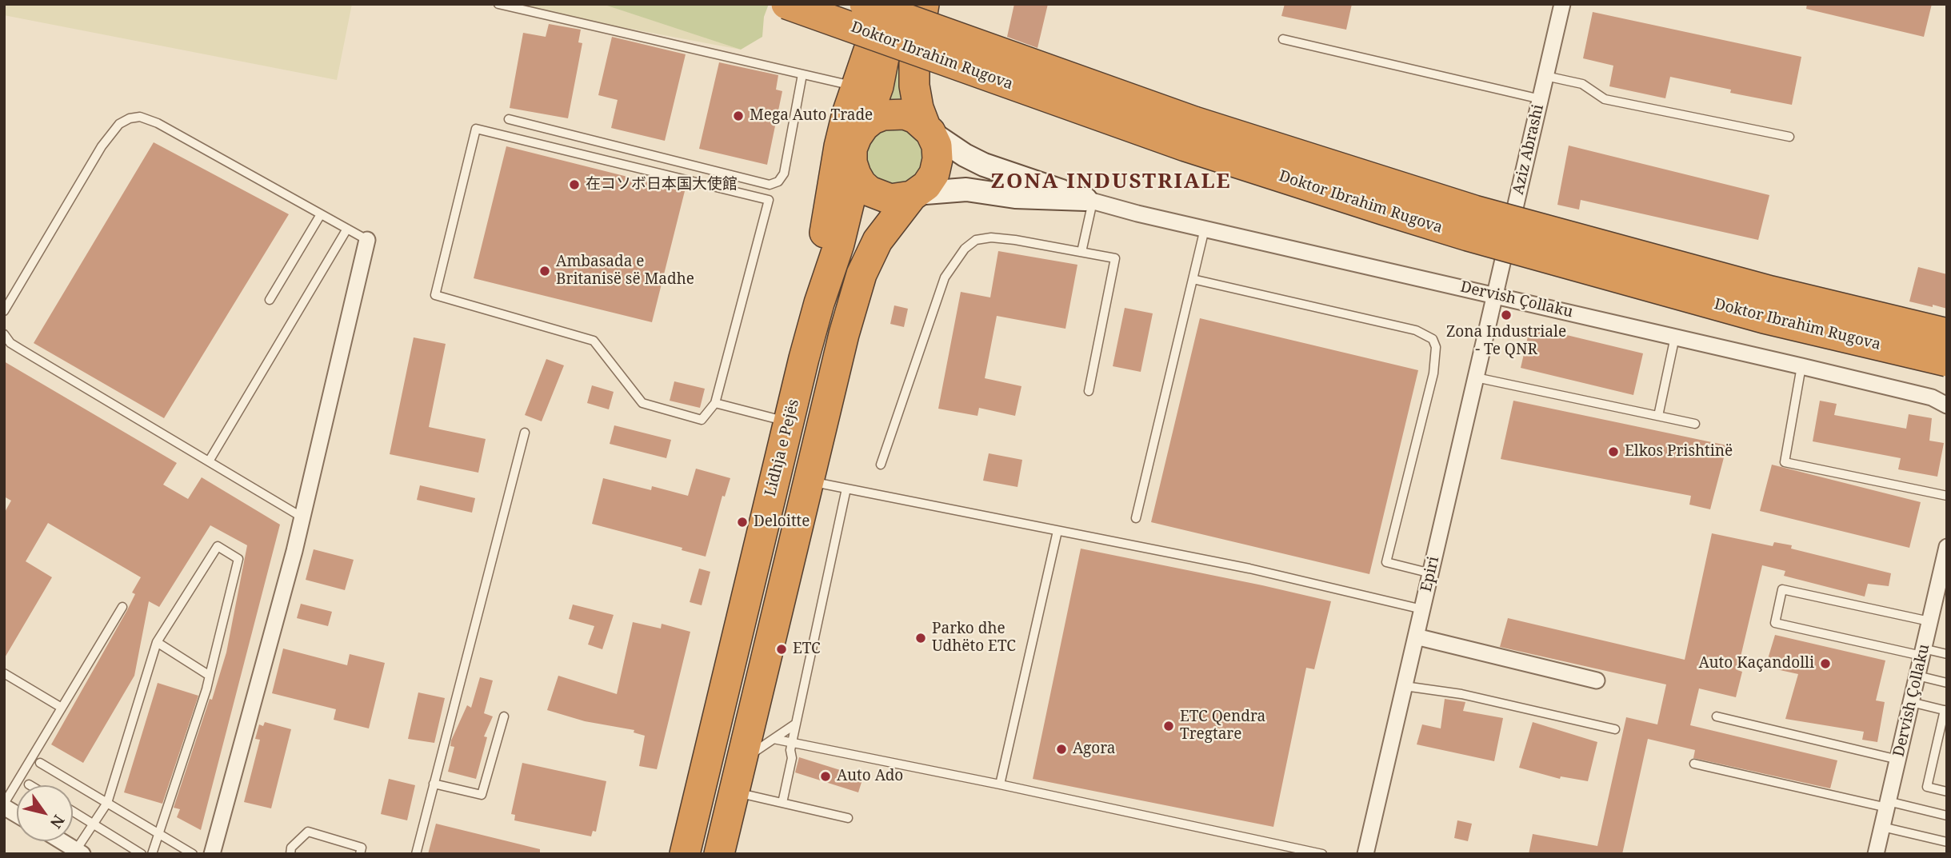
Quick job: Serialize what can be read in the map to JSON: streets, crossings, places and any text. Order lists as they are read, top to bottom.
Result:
{
  "streets": {
    "highway": ["Doktor Ibrahim Rugova", "Lidhja e Pejës"],
    "street": ["Aziz Abrashi", "Dervish Çollaku", "Epiri"]
  },
  "crossings": [
    ["Aziz Abrashi", "Dervish Çollaku"],
    ["Aziz Abrashi", "Epiri"],
    ["Dervish Çollaku", "Epiri"]
  ],
  "districts": ["ZONA INDUSTRIALE"],
  "places": [
    "Mega Auto Trade",
    "在コソボ日本国大使館",
    "Ambasada e Britanisë së Madhe",
    "Zona Industriale - Te QNR",
    "Elkos Prishtinë",
    "Deloitte",
    "Parko dhe Udhëto ETC",
    "ETC",
    "Auto Kaçandolli",
    "ETC Qendra Tregtare",
    "Agora",
    "Auto Ado"
  ],
  "north": "bottom right"
}
